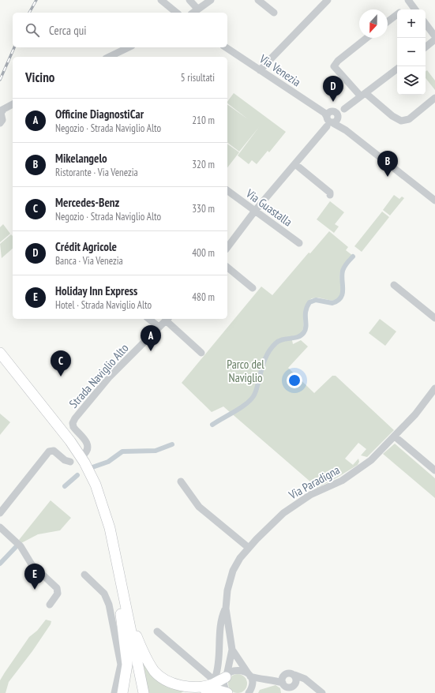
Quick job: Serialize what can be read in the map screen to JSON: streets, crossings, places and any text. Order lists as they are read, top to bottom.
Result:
{
  "streets": {
    "street": [
      "Via Venezia",
      "Via Guastalla",
      "Strada Naviglio Alto",
      "Via Paradigna"
    ]
  },
  "parks": ["Parco del Naviglio"],
  "north": "bottom",
  "page": {
    "map_buttons": ["+", "−"],
    "search": "Cerca qui",
    "heading": ["Vicino", "5 risultati"],
    "pins": [
      "D",
      "B",
      "A",
      "C",
      "E"
    ],
    "list": [
      {
        "mark": "A",
        "name": "Officine DiagnostiCar",
        "note": "Negozio · Strada Naviglio Alto",
        "value": "210 m"
      },
      {
        "mark": "B",
        "name": "Mikelangelo",
        "note": "Ristorante · Via Venezia",
        "value": "320 m"
      },
      {
        "mark": "C",
        "name": "Mercedes-Benz",
        "note": "Negozio · Strada Naviglio Alto",
        "value": "330 m"
      },
      {
        "mark": "D",
        "name": "Crédit Agricole",
        "note": "Banca · Via Venezia",
        "value": "400 m"
      },
      {
        "mark": "E",
        "name": "Holiday Inn Express",
        "note": "Hotel · Strada Naviglio Alto",
        "value": "480 m"
      }
    ]
  }
}
